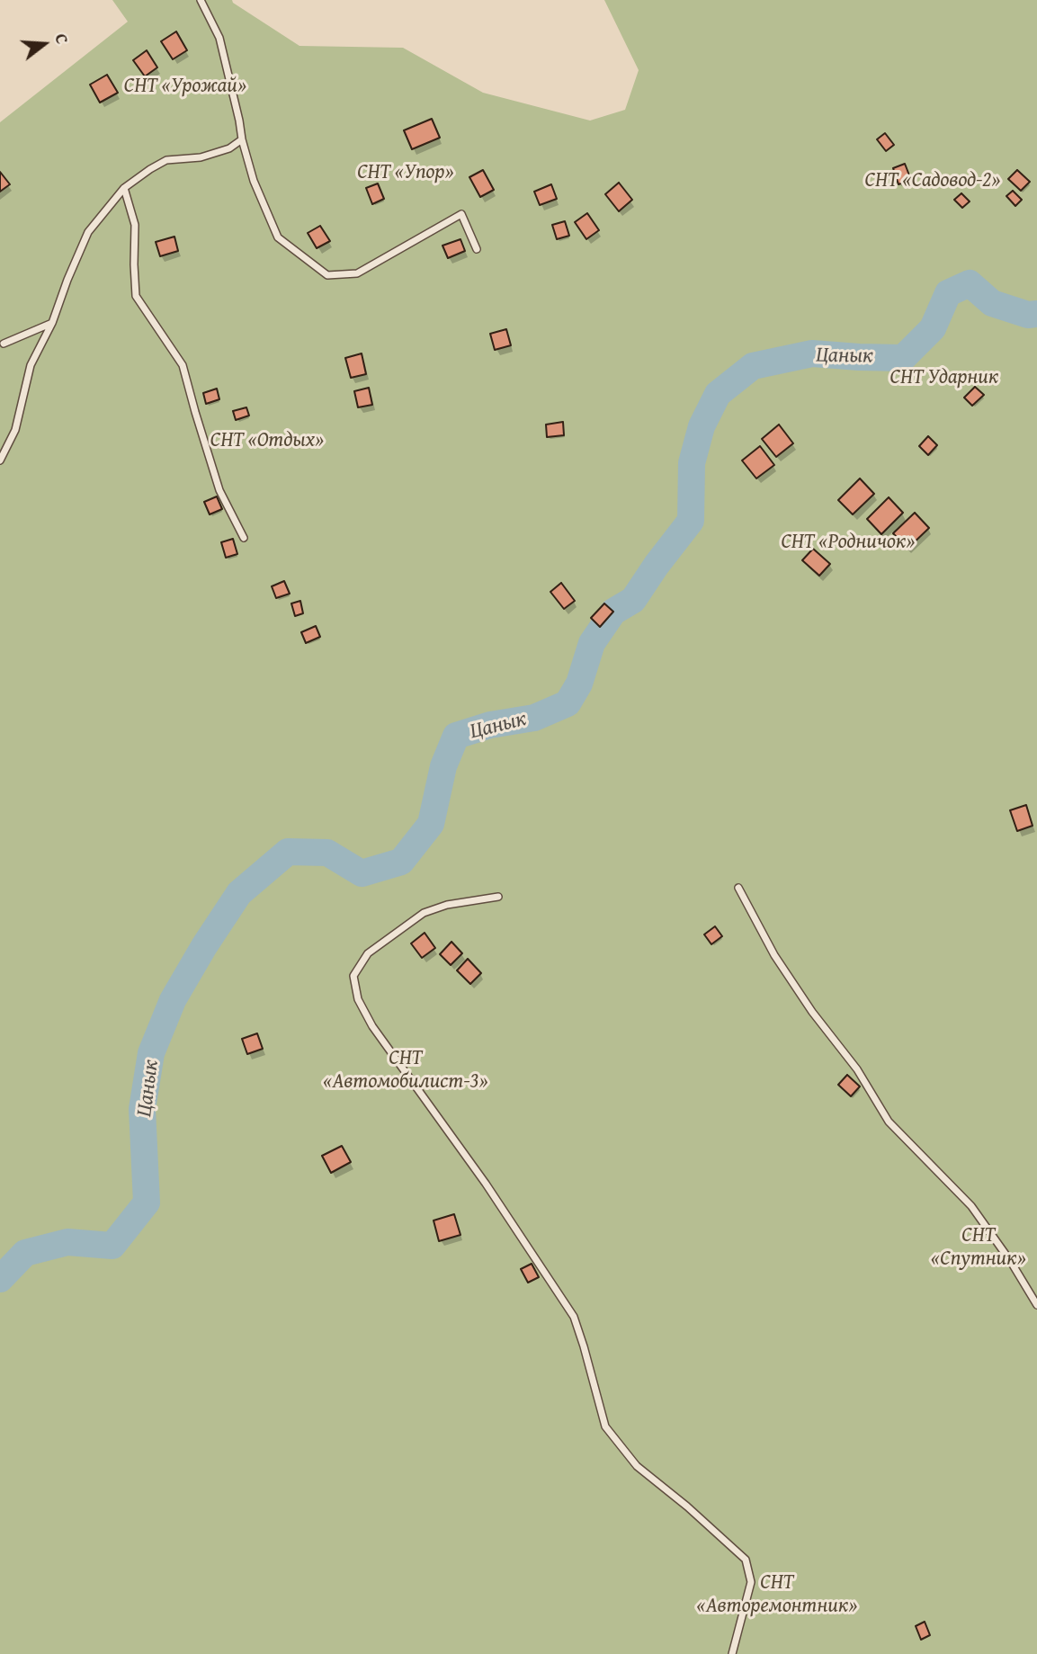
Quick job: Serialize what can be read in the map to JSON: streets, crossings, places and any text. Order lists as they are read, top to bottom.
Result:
{
  "water": ["Цанык"],
  "parks": [
    "СНТ «Урожай»",
    "СНТ «Упор»",
    "СНТ «Садовод-2»",
    "СНТ Ударник",
    "СНТ «Отдых»",
    "СНТ «Родничок»",
    "СНТ «Автомобилист-3»",
    "СНТ «Спутник»",
    "СНТ «Авторемонтник»"
  ],
  "north": "right"
}
